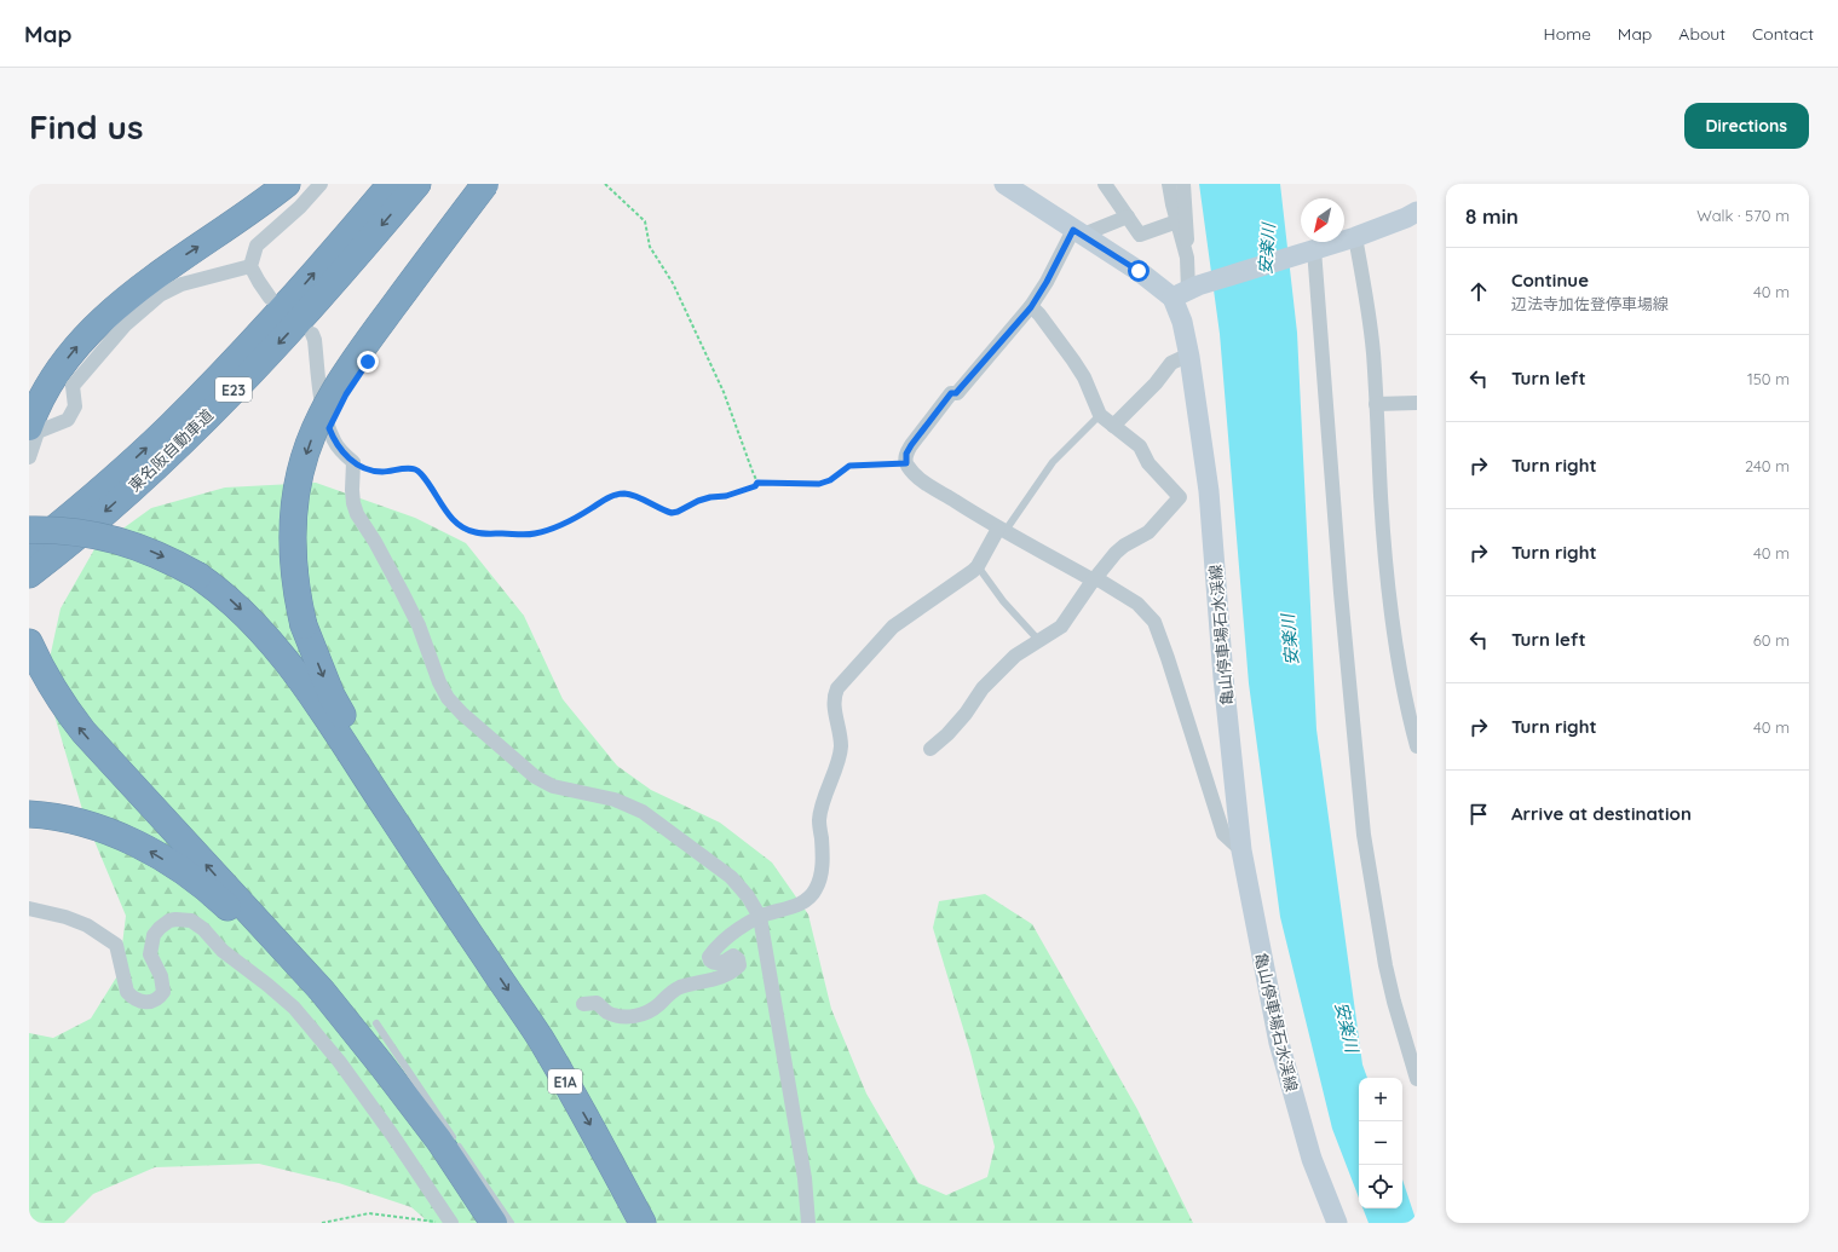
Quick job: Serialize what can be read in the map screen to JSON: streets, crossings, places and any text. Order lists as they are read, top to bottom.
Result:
{
  "streets": {
    "highway": ["E23", "東名阪自動車道", "E1A"],
    "main road": ["亀山停車場石水渓線"]
  },
  "water": ["安楽川"],
  "north": "bottom left",
  "page": {
    "header": "Map",
    "nav": [
      "Home",
      "Map",
      "About",
      "Contact"
    ],
    "buttons": "Directions",
    "title": "Find us",
    "heading": ["8 min", "Walk · 570 m"],
    "list": [
      ["Continue", "辺法寺加佐登停車場線", "40 m"],
      ["Turn left", "150 m"],
      ["Turn right", "240 m"],
      ["Turn right", "40 m"],
      ["Turn left", "60 m"],
      ["Turn right", "40 m"],
      "Arrive at destination"
    ],
    "map_buttons": ["+", "−"]
  }
}
